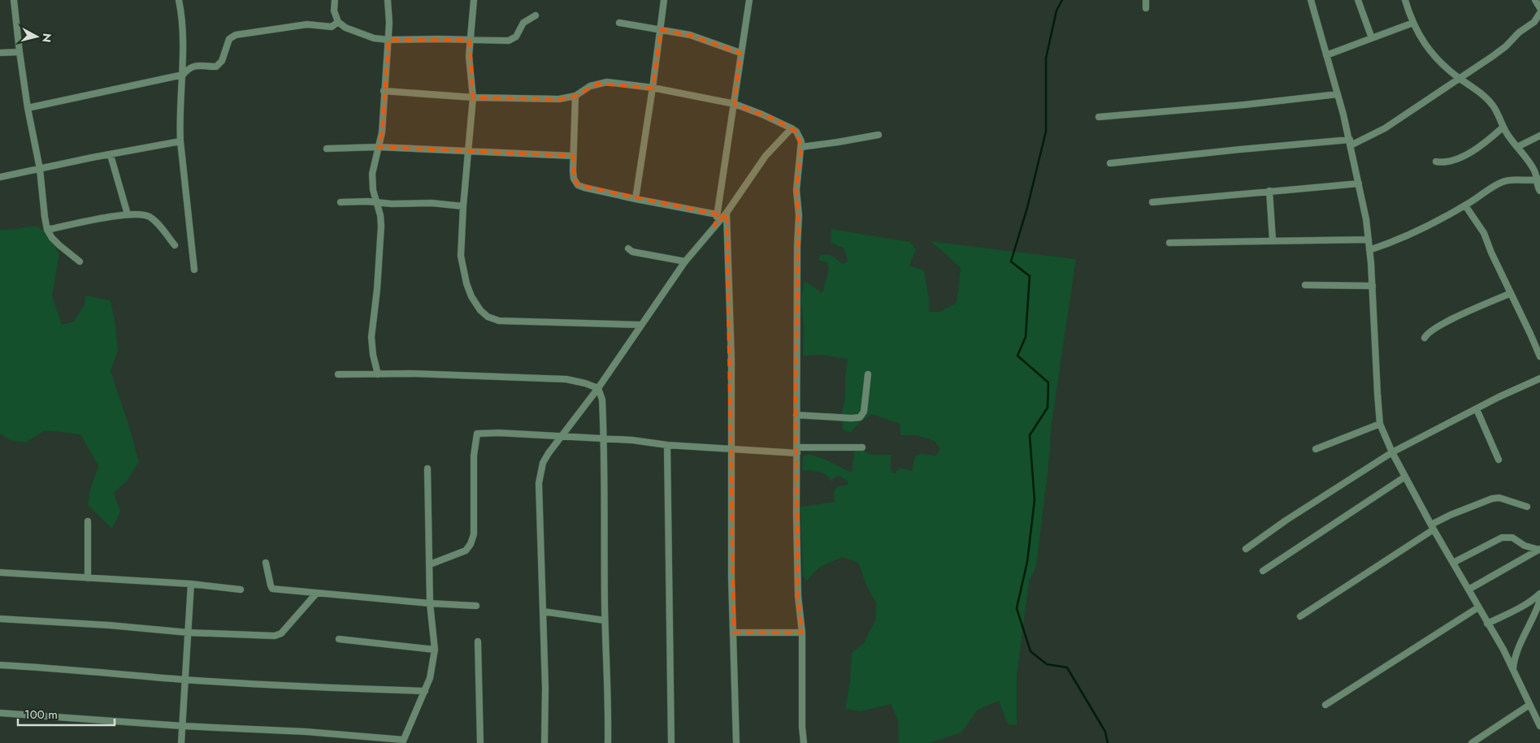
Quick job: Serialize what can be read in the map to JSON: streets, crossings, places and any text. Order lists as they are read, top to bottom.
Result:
{
  "scale_bar": "100 m",
  "north": "right"
}
